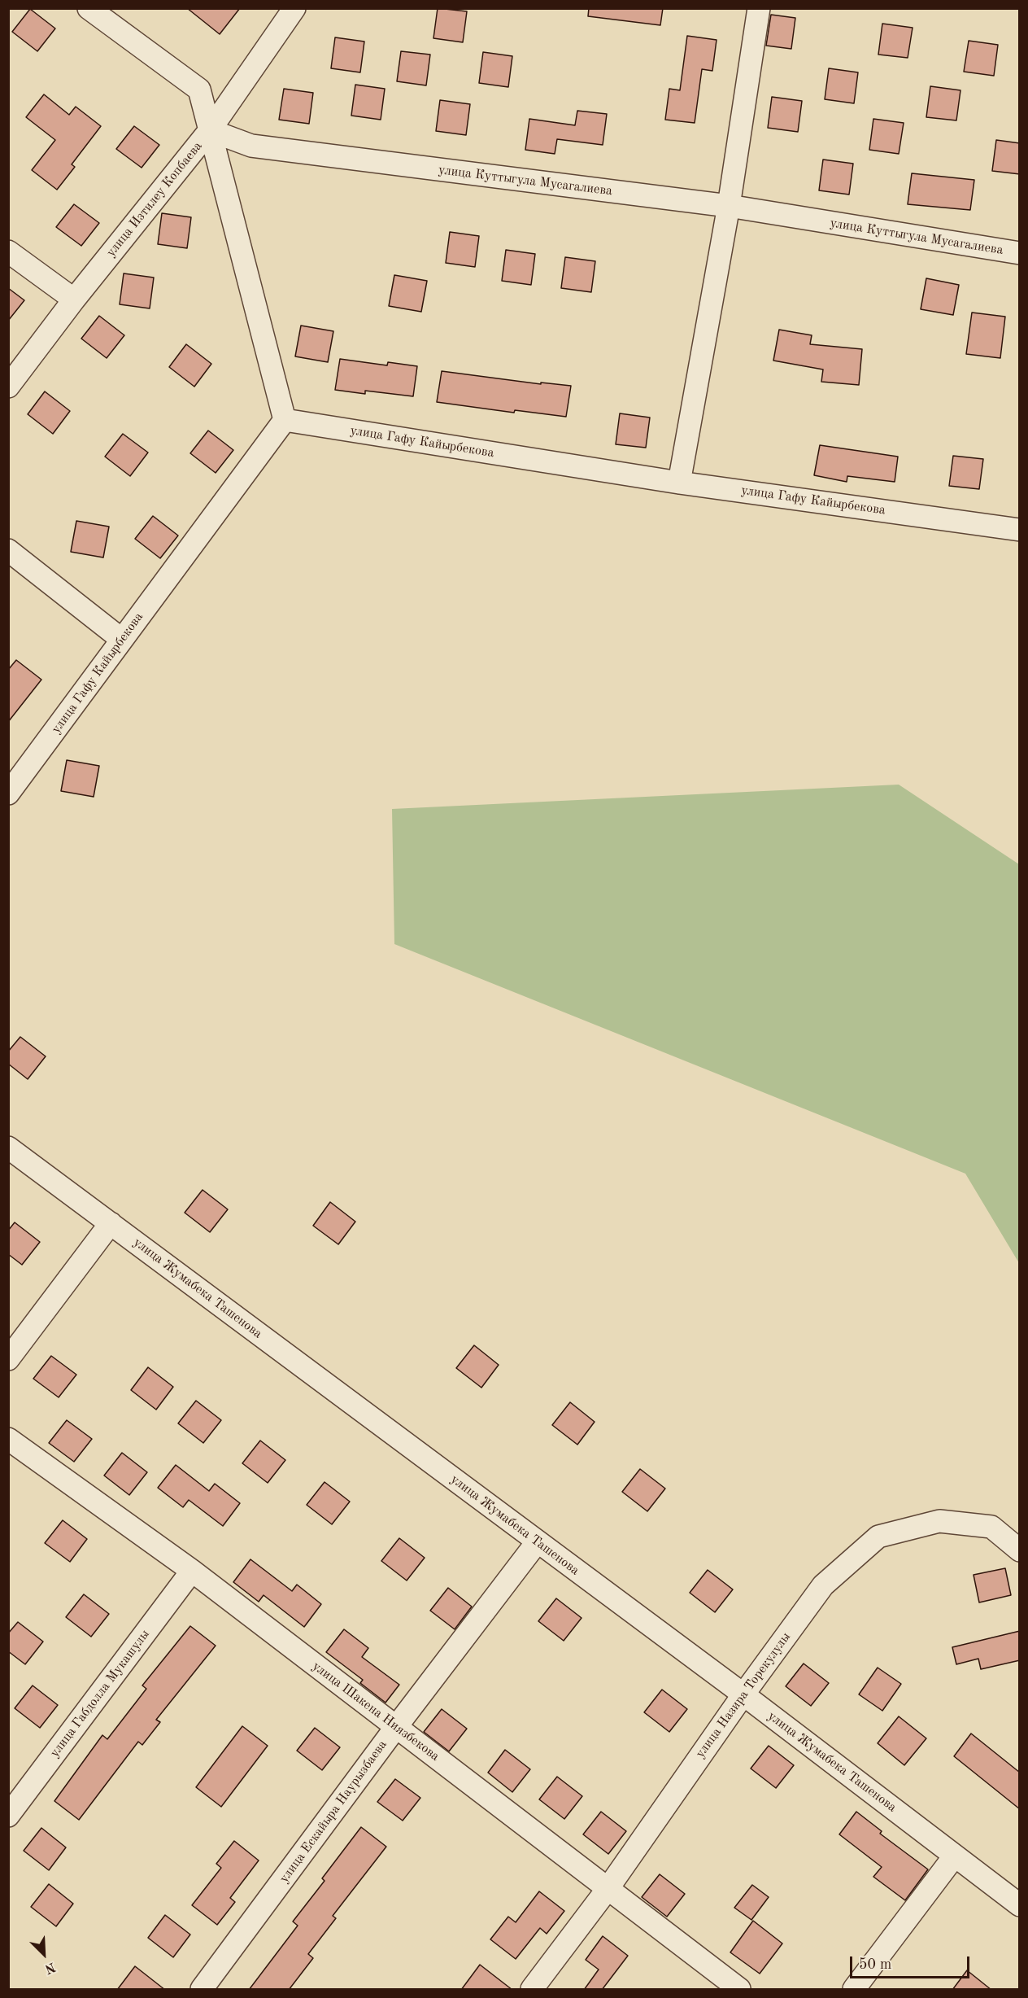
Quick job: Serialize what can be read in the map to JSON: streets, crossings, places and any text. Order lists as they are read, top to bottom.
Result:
{
  "streets": {
    "street": [
      "улица Куттыгула Мусагалиева",
      "улица Изтилеу Копбаева",
      "улица Гафу Кайырбекова",
      "улица Жумабека Ташенова",
      "улица Габдолла Мукашулы",
      "улица Назира Торекулулы",
      "улица Шакена Ниязбекова",
      "улица Ескайыра Наурызбаева"
    ]
  },
  "crossings": [
    ["улица Куттыгула Мусагалиева", "улица Изтилеу Копбаева"],
    ["улица Жумабека Ташенова", "улица Назира Торекулулы"],
    ["улица Жумабека Ташенова", "улица Ескайыра Наурызбаева"],
    ["улица Габдолла Мукашулы", "улица Шакена Ниязбекова"],
    ["улица Назира Торекулулы", "улица Шакена Ниязбекова"],
    ["улица Шакена Ниязбекова", "улица Ескайыра Наурызбаева"]
  ],
  "scale_bar": "50 m",
  "north": "bottom right"
}
